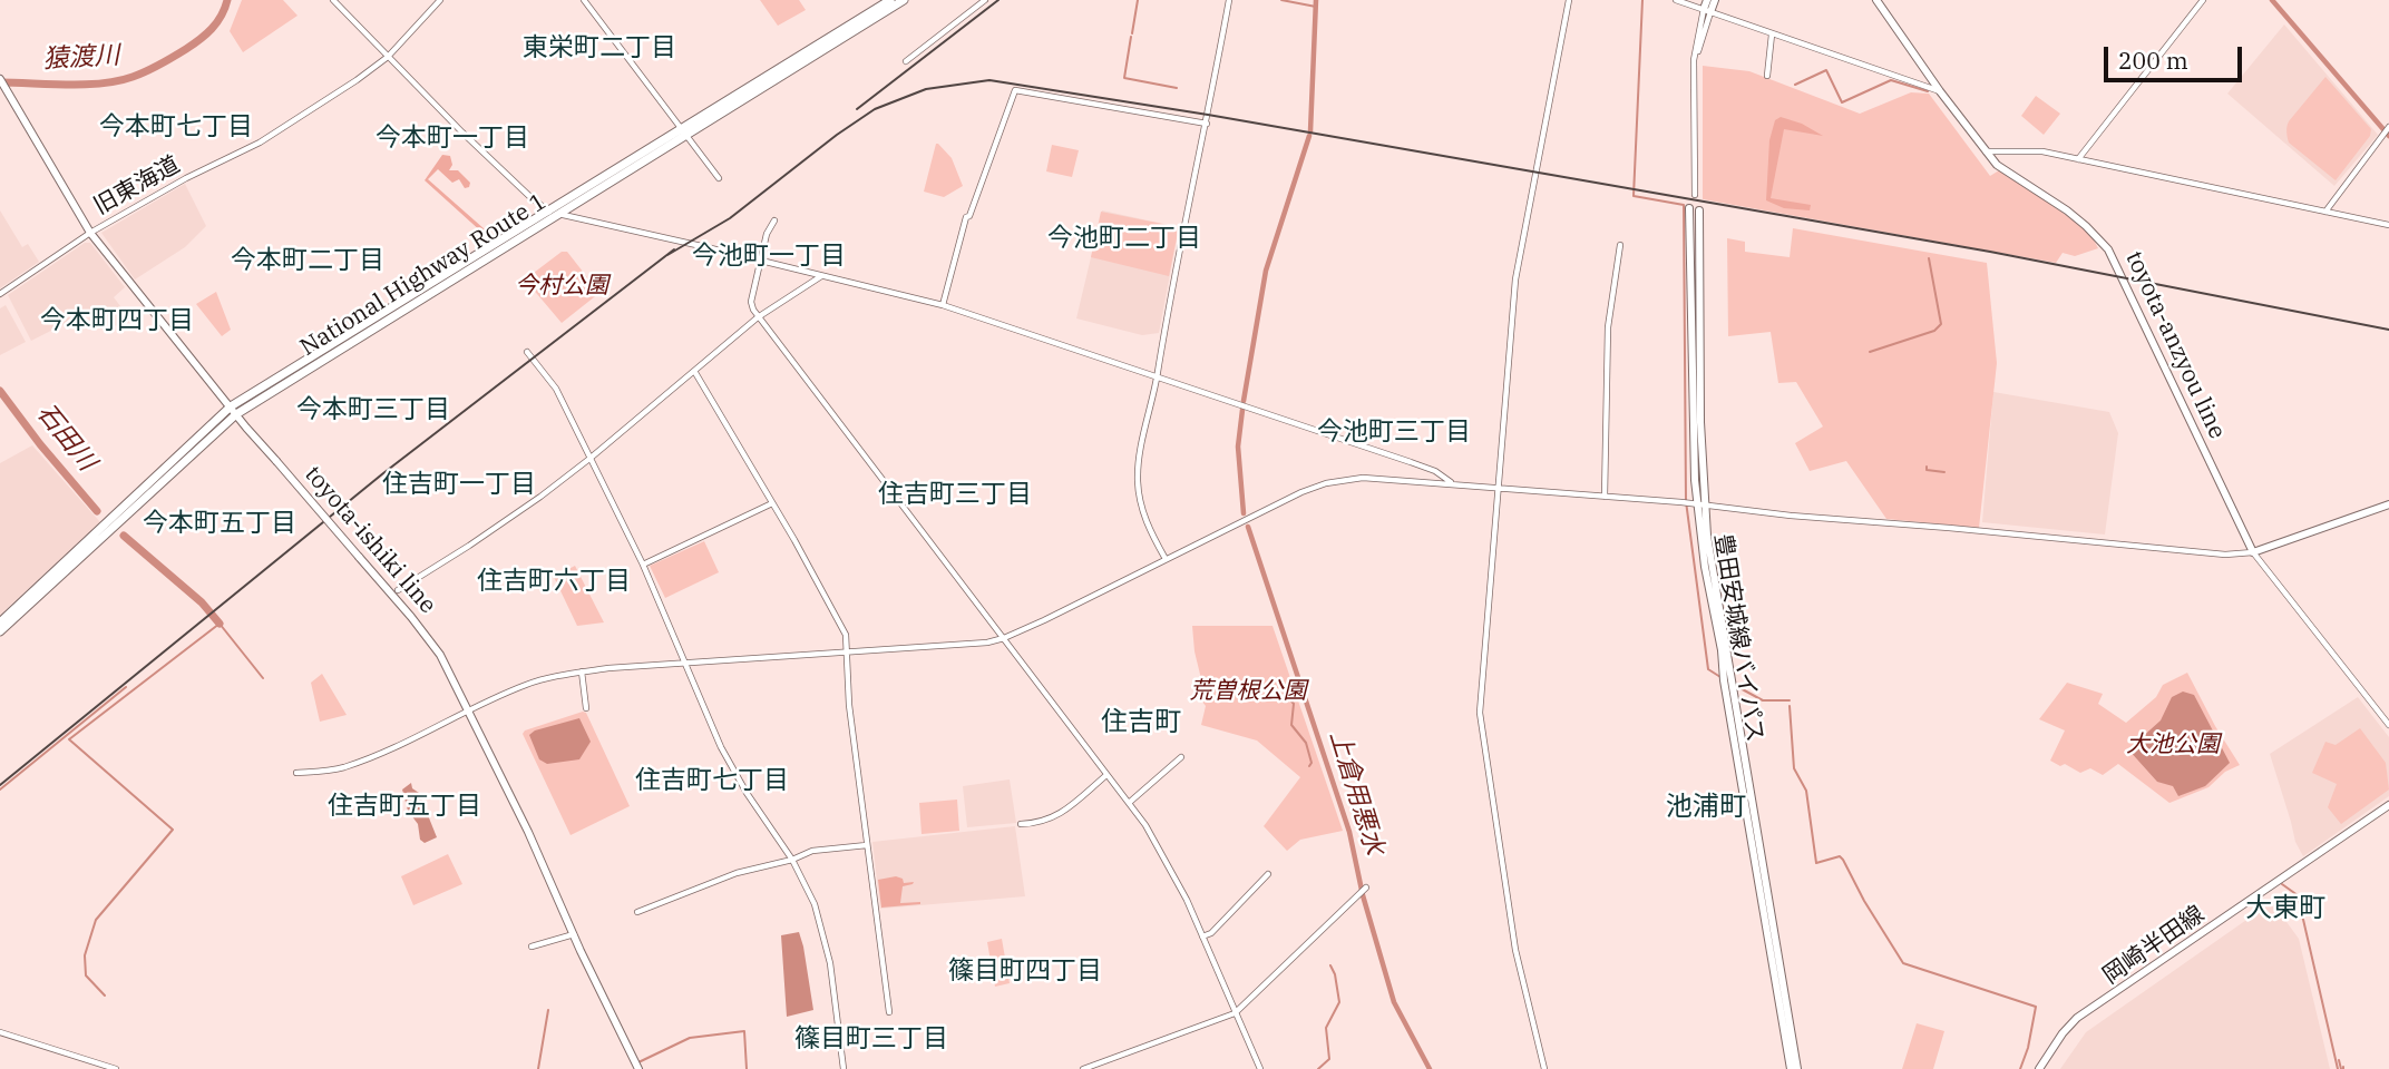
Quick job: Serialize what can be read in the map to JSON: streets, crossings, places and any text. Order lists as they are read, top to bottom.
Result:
{
  "streets": {
    "highway": ["National Highway Route 1"],
    "main road": ["toyota-anzyou line", "toyota-ishiki line", "豊田安城線バイパス"],
    "street": ["旧東海道"]
  },
  "crossings": [
    ["旧東海道", "toyota-ishiki line"],
    ["National Highway Route 1", "toyota-ishiki line"]
  ],
  "districts": [
    "東栄町二丁目",
    "今本町七丁目",
    "今本町一丁目",
    "今池町二丁目",
    "今池町一丁目",
    "今本町二丁目",
    "今本町四丁目",
    "今本町三丁目",
    "今池町三丁目",
    "住吉町一丁目",
    "住吉町三丁目",
    "今本町五丁目",
    "住吉町六丁目",
    "住吉町",
    "住吉町七丁目",
    "住吉町五丁目",
    "池浦町",
    "大東町",
    "篠目町四丁目",
    "篠目町三丁目"
  ],
  "water": ["猿渡川", "石田川", "上倉用悪水"],
  "parks": ["今村公園", "荒曽根公園", "大池公園"],
  "scale_bar": "200 m"
}
